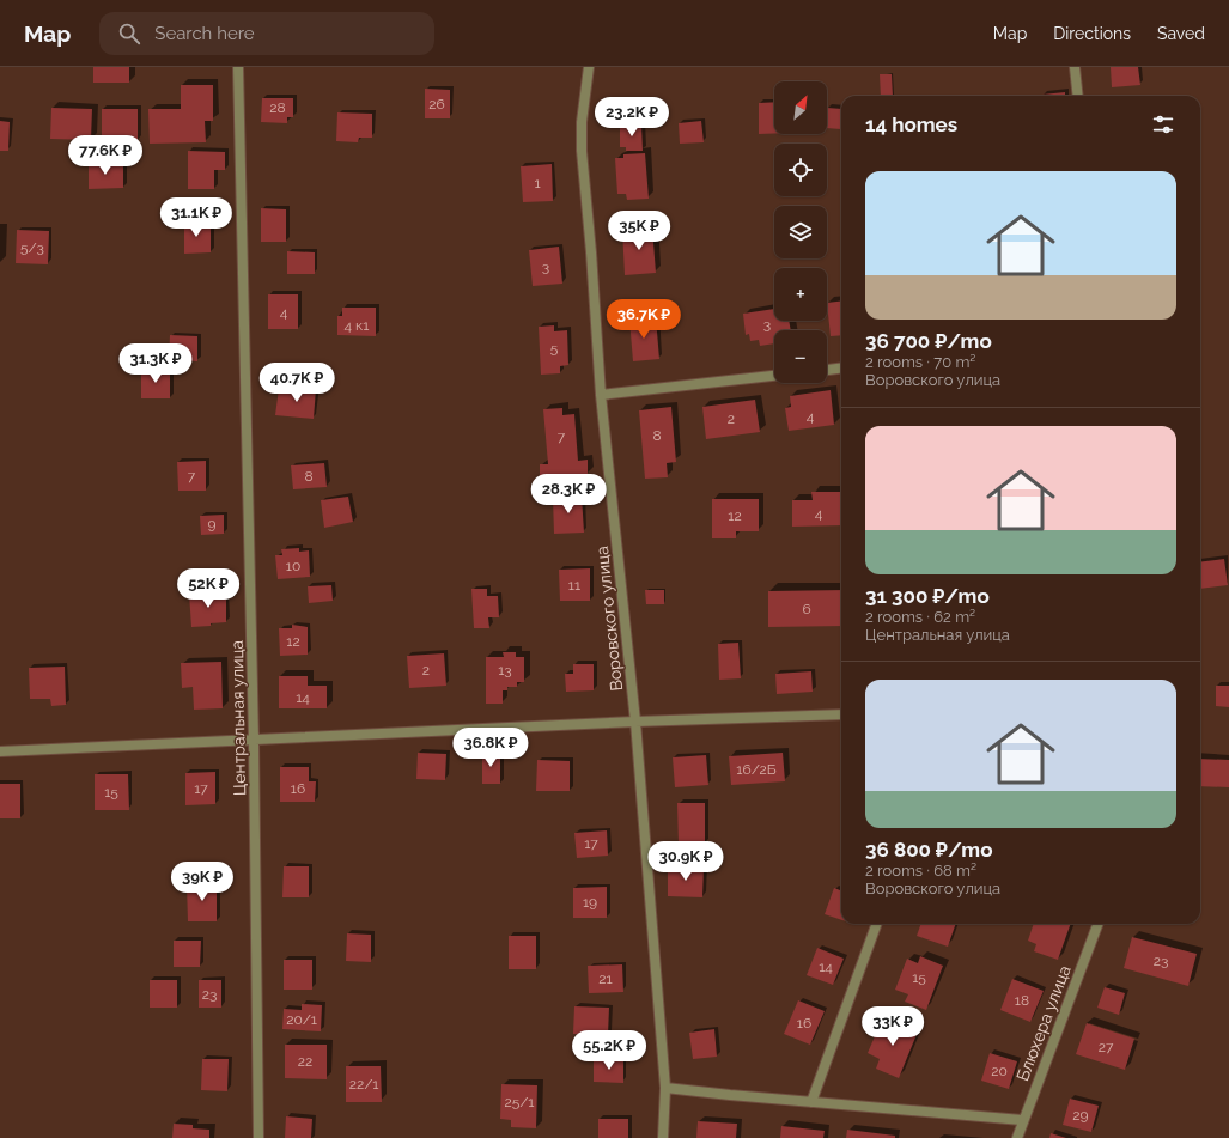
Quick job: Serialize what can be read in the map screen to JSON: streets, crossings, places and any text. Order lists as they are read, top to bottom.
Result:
{
  "streets": {
    "street": ["Воровского улица", "Центральная улица", "Блюхера улица"]
  },
  "house_numbers": [
    "26",
    "28",
    "1",
    "5/3",
    "3",
    "4",
    "3",
    "4 к1",
    "5",
    "4",
    "2",
    "8",
    "7",
    "7",
    "8",
    "4",
    "12",
    "9",
    "10",
    "11",
    "6",
    "12",
    "2",
    "13",
    "14",
    "16/2Б",
    "17",
    "16",
    "15",
    "17",
    "19",
    "23",
    "14",
    "15",
    "21",
    "23",
    "18",
    "20/1",
    "16",
    "27",
    "22",
    "20",
    "22/1",
    "25/1",
    "29"
  ],
  "north": "top right",
  "page": {
    "header": "Map",
    "search": "Search here",
    "nav": ["Map", "Directions", "Saved"],
    "map_buttons": ["+", "−"],
    "heading": "14 homes",
    "price": [
      "23.2K ₽",
      "77.6K ₽",
      "31.1K ₽",
      "35K ₽",
      "36.7K ₽",
      "31.3K ₽",
      "40.7K ₽",
      "28.3K ₽",
      "52K ₽",
      "36.8K ₽",
      "30.9K ₽",
      "39K ₽",
      "33K ₽",
      "55.2K ₽"
    ],
    "list": [
      {
        "name": "36 700 ₽/mo",
        "note": "2 rooms · 70 m² · Воровского улица"
      },
      {
        "name": "31 300 ₽/mo",
        "note": "2 rooms · 62 m² · Центральная улица"
      },
      {
        "name": "36 800 ₽/mo",
        "note": "2 rooms · 68 m² · Воровского улица"
      }
    ]
  }
}
